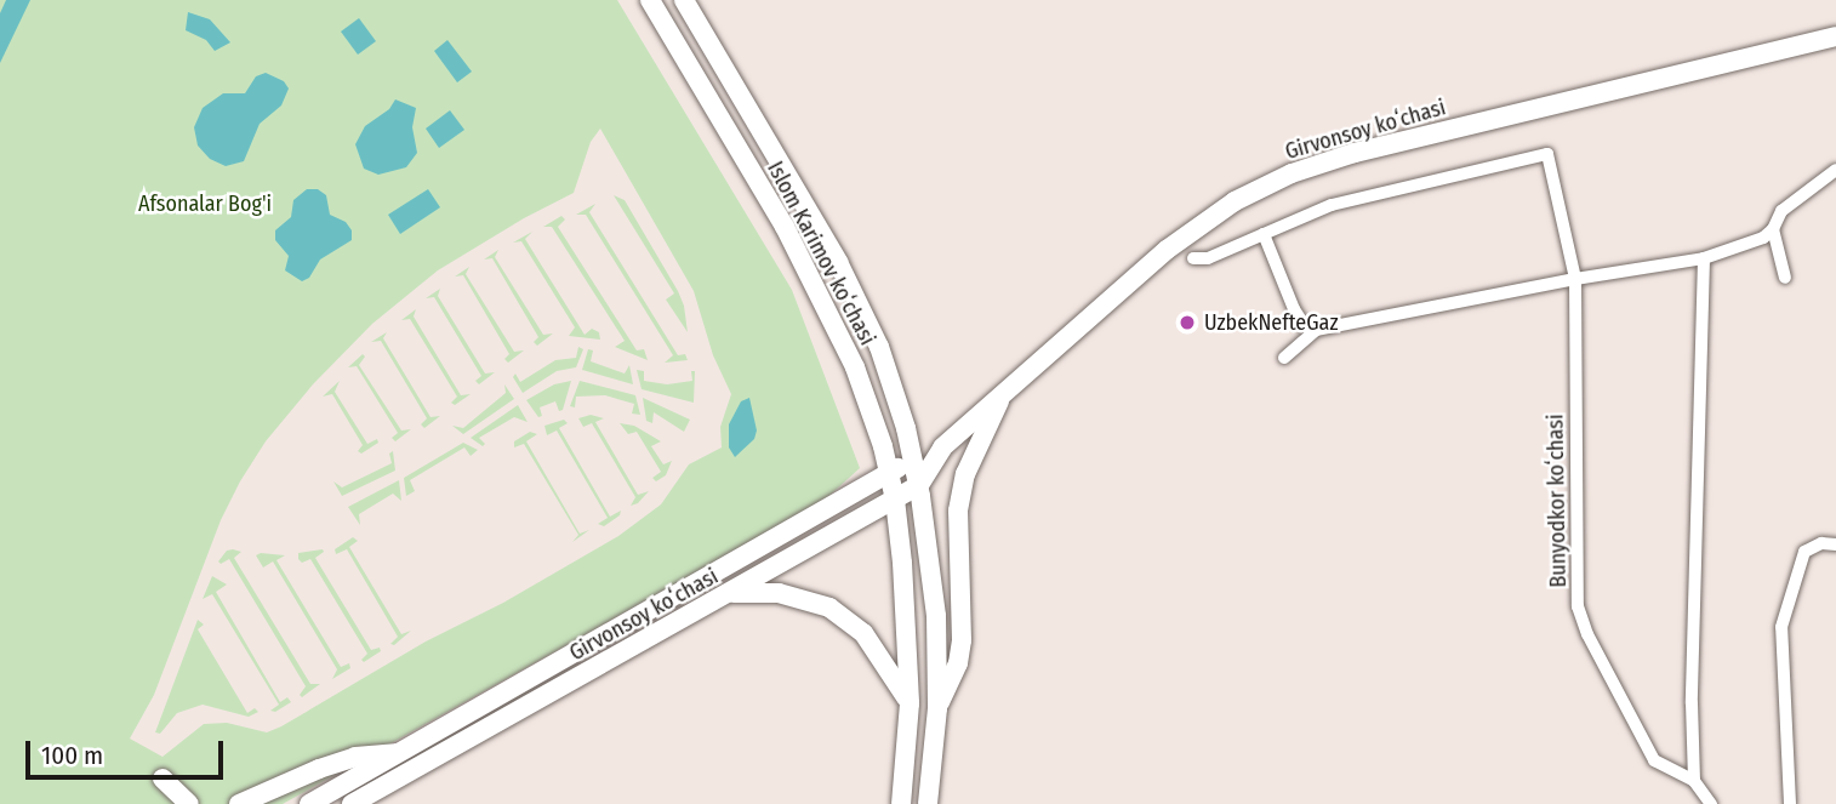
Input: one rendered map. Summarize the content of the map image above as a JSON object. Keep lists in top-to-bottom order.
{
  "streets": {
    "main road": ["Girvonsoy koʻchasi", "Islom Karimov koʻchasi"],
    "street": ["Bunyodkor koʻchasi"]
  },
  "crossings": [
    ["Girvonsoy koʻchasi", "Islom Karimov koʻchasi"]
  ],
  "parks": ["Afsonalar Bog'i"],
  "places": ["UzbekNefteGaz"],
  "scale_bar": "100 m"
}
